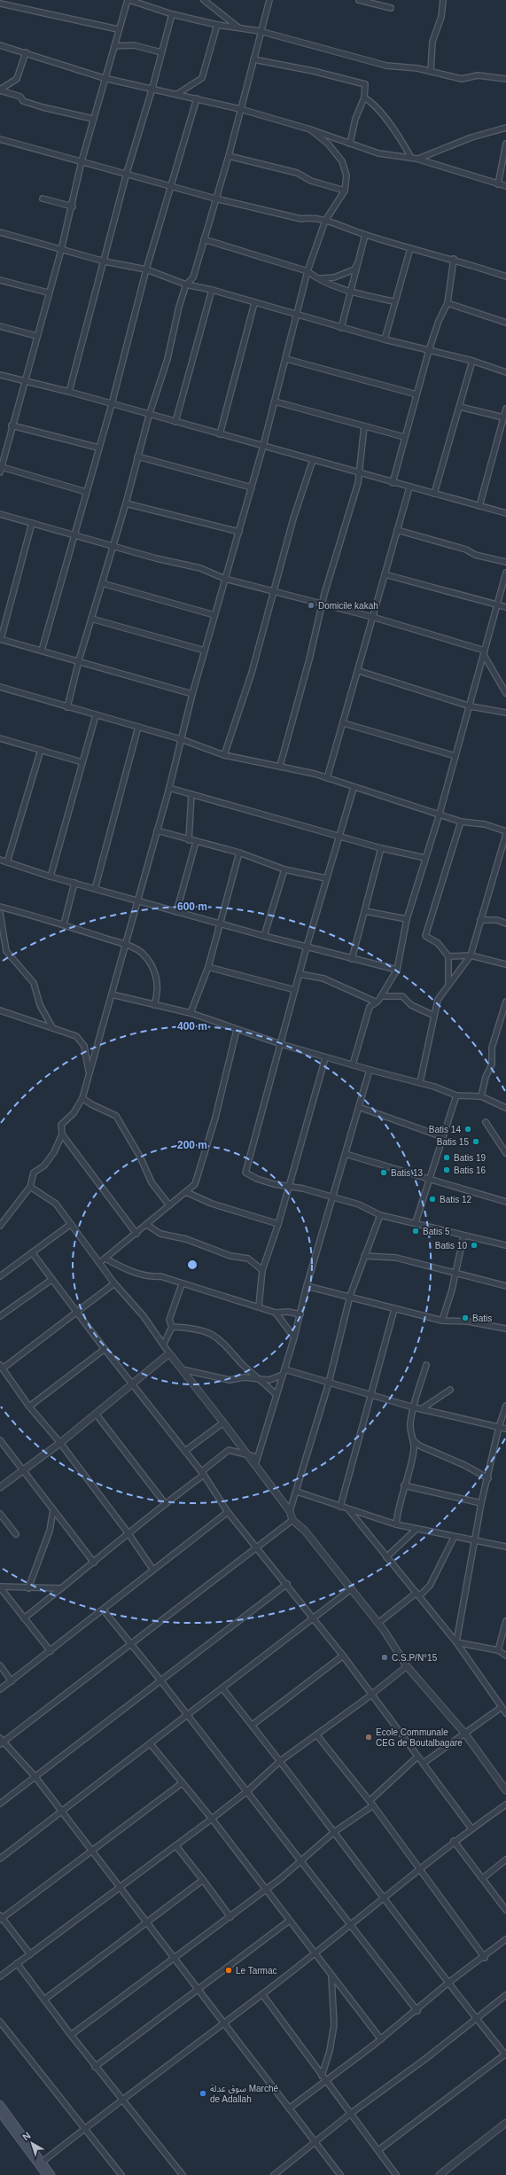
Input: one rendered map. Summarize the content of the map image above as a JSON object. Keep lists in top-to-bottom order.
{
  "places": [
    "Domicile kakah",
    "Batis 14",
    "Batis 15",
    "Batis 19",
    "Batis 16",
    "Batis 13",
    "Batis 12",
    "Batis 5",
    "Batis 10",
    "Batis",
    "C.S.P/N°15",
    "Ecole Communale CEG de Boutalbagare",
    "Le Tarmac",
    "سوق عدلة Marché de Adallah"
  ],
  "north": "top left",
  "rings": ["600 m", "400 m", "200 m"]
}
